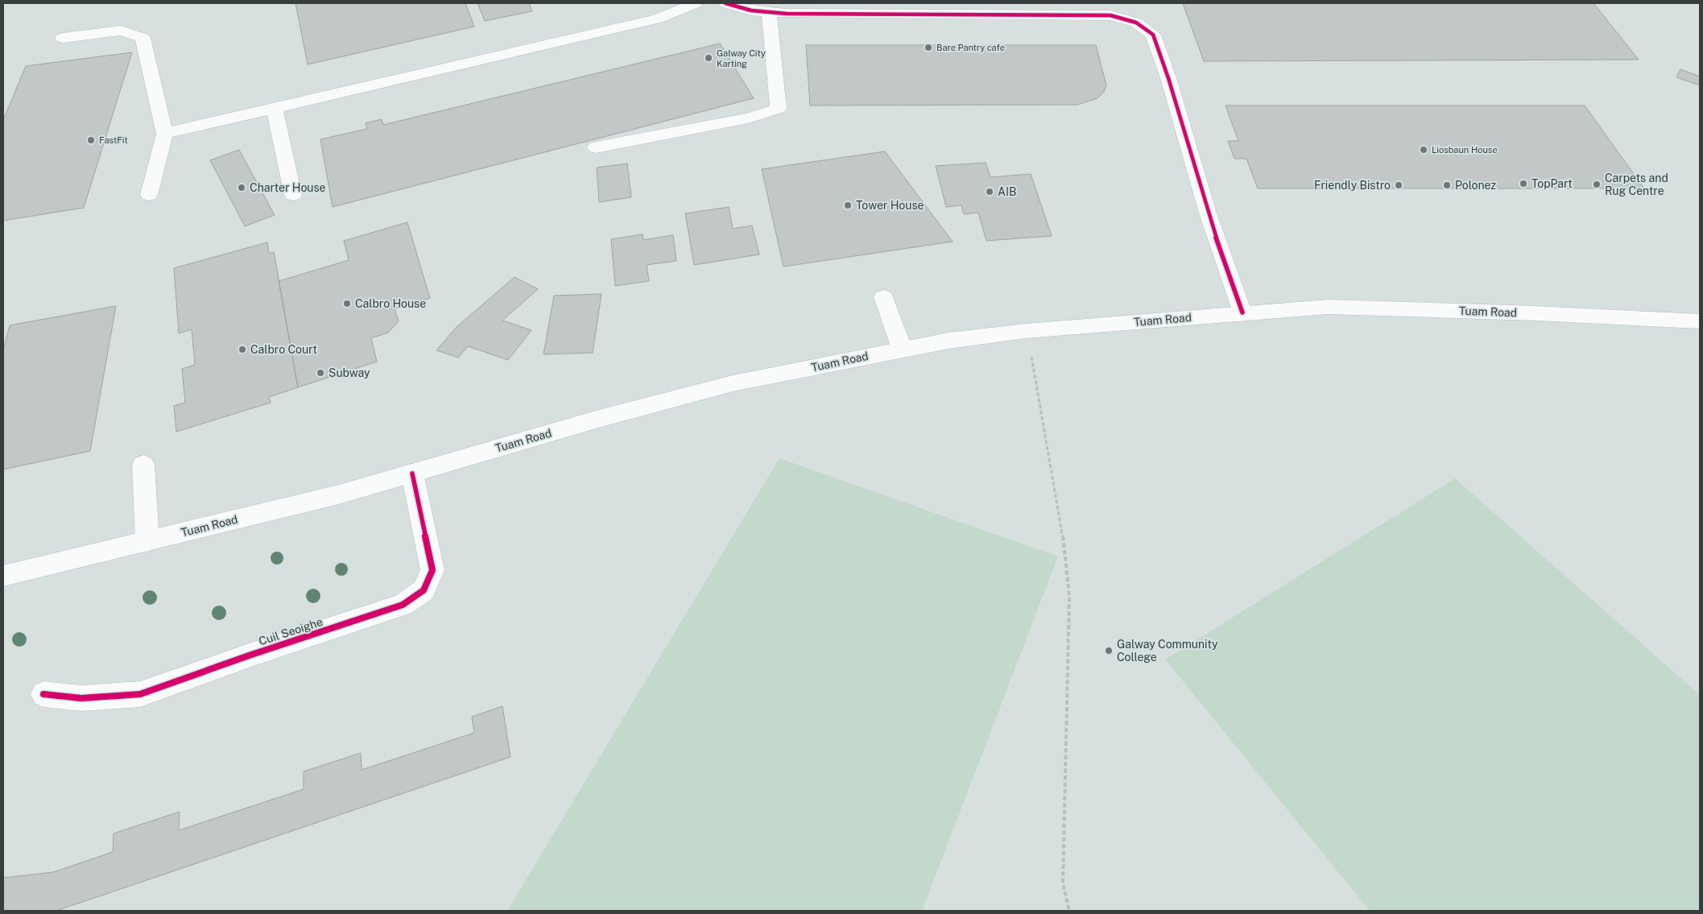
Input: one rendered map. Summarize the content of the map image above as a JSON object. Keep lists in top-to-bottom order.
{
  "streets": {
    "main road": ["Tuam Road", "Cuil Seoighe"]
  },
  "crossings": [
    ["Tuam Road", "Cuil Seoighe"]
  ],
  "places": [
    "Bare Pantry cafe",
    "Galway City Karting",
    "FastFit",
    "Liosbaun House",
    "TopPart",
    "Carpets and Rug Centre",
    "Friendly Bistro",
    "Polonez",
    "Charter House",
    "AIB",
    "Tower House",
    "Calbro House",
    "Calbro Court",
    "Subway",
    "Galway Community College"
  ]
}
